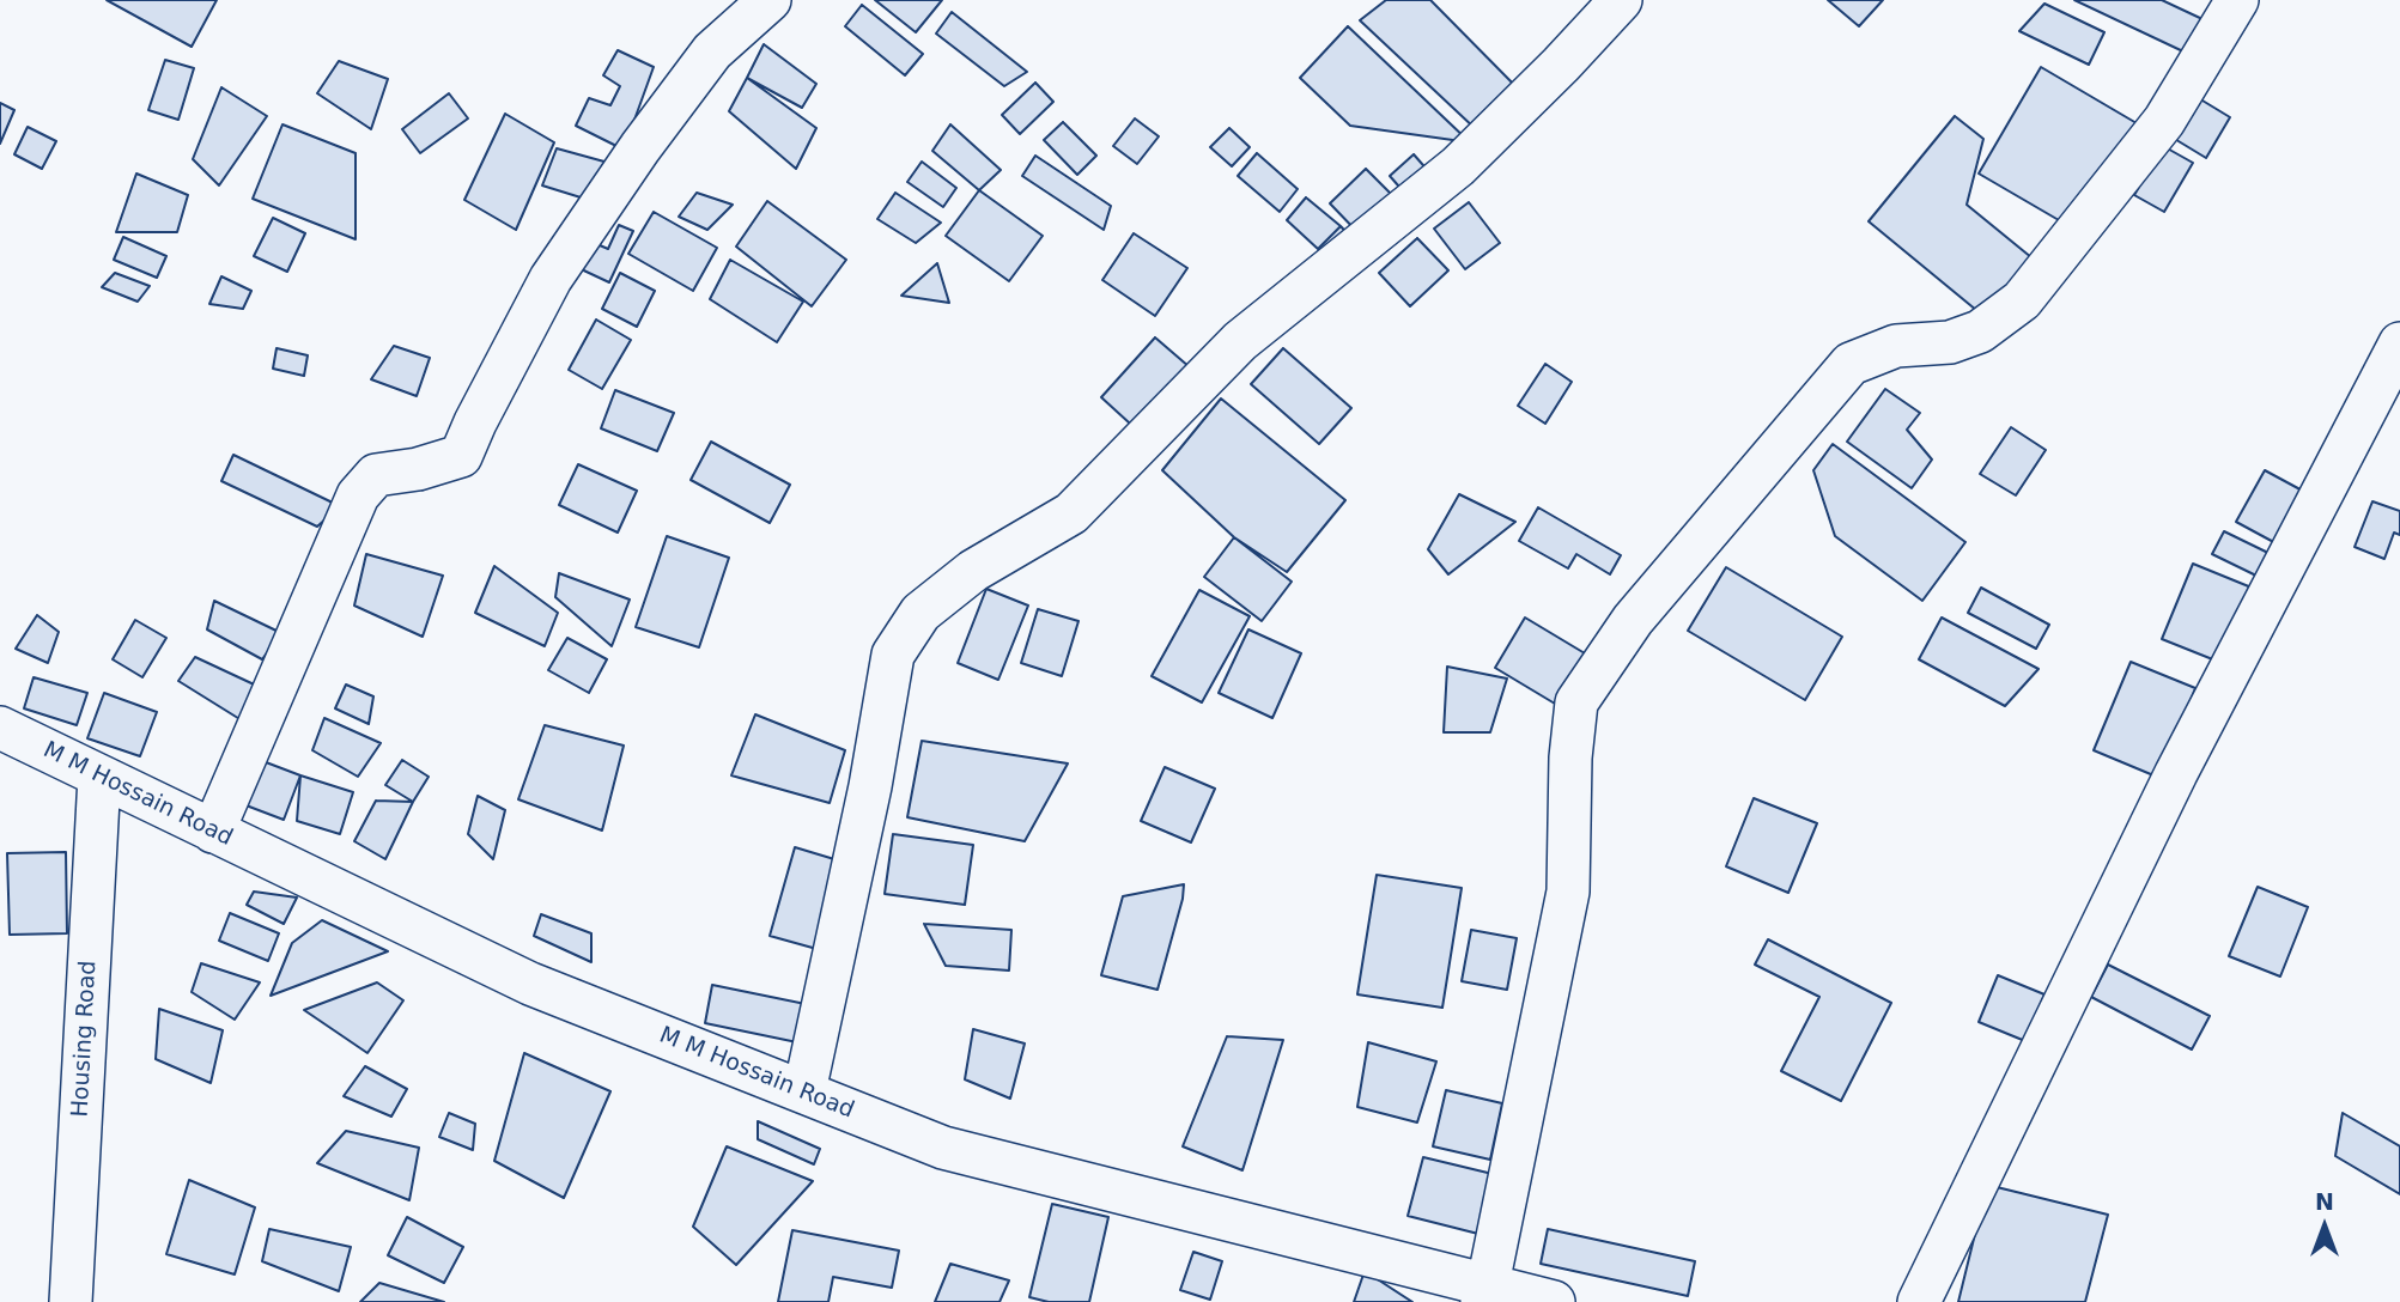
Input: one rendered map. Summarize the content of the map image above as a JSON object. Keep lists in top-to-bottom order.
{
  "streets": {
    "street": ["M M Hossain Road", "Housing Road"]
  },
  "crossings": [
    ["M M Hossain Road", "Housing Road"]
  ],
  "north": "top"
}
